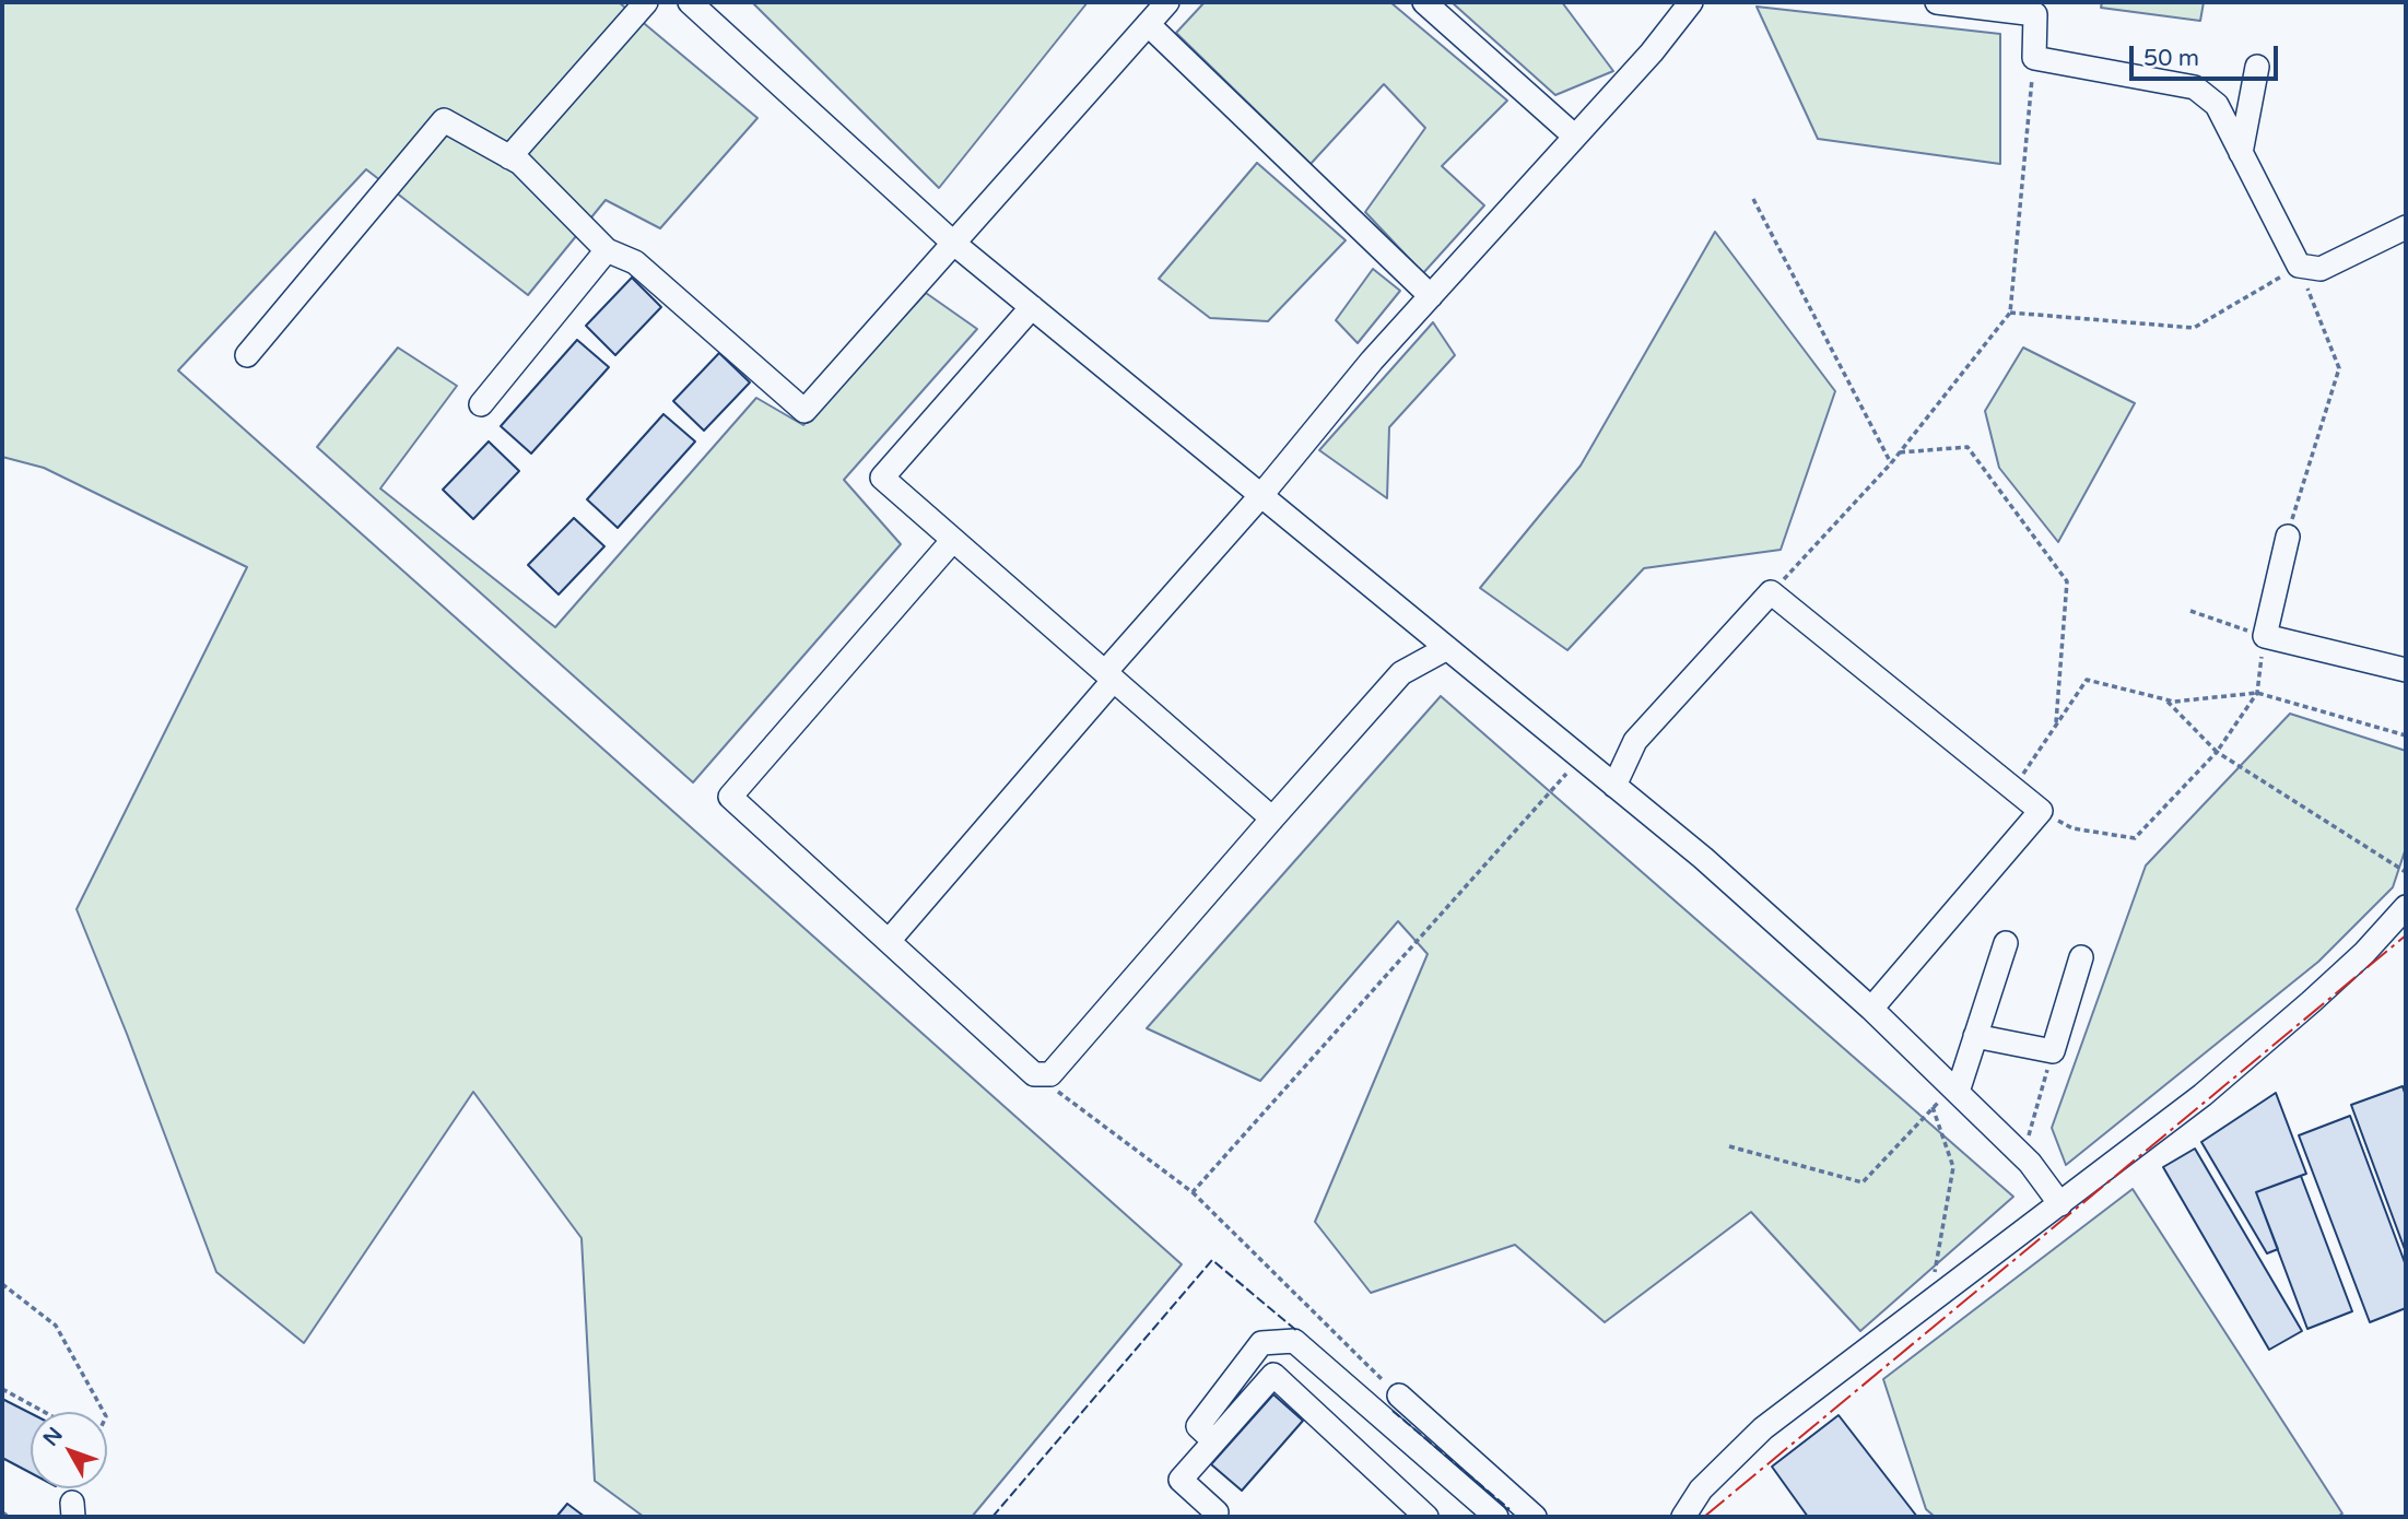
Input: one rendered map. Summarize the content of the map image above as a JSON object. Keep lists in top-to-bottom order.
{
  "scale_bar": "50 m",
  "north": "top left"
}
